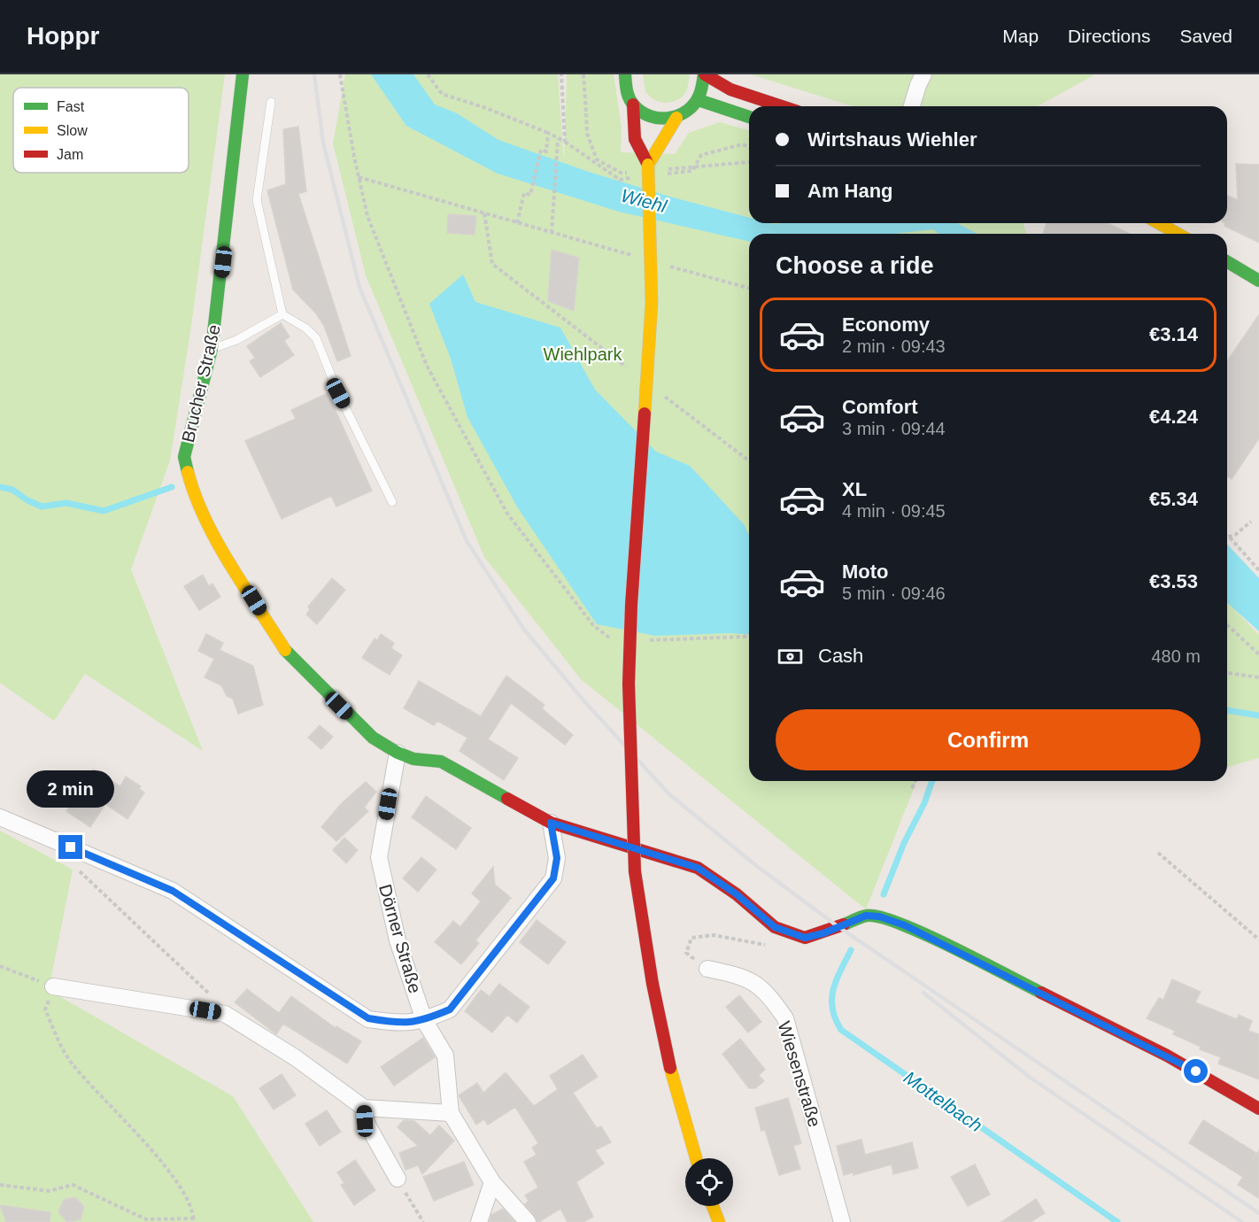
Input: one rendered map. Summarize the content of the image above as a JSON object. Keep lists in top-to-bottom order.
{
  "streets": {
    "street": ["Brucher Straße", "Dörner Straße", "Wiesenstraße"]
  },
  "crossings": [
    ["Brucher Straße", "Dörner Straße"]
  ],
  "water": ["Wiehl", "Mottelbach"],
  "parks": ["Wiehlpark"],
  "legend": ["Fast", "Slow", "Jam"],
  "page": {
    "header": "Hoppr",
    "nav": ["Map", "Directions", "Saved"],
    "banner": ["Wirtshaus Wiehler", "Am Hang"],
    "heading": "Choose a ride",
    "list": [
      {
        "name": "Economy",
        "note": "2 min · 09:43",
        "value": "€3.14"
      },
      {
        "name": "Comfort",
        "note": "3 min · 09:44",
        "value": "€4.24"
      },
      {
        "name": "XL",
        "note": "4 min · 09:45",
        "value": "€5.34"
      },
      {
        "name": "Moto",
        "note": "5 min · 09:46",
        "value": "€3.53"
      }
    ],
    "pay": ["Cash", "480 m"],
    "buttons": "Confirm",
    "bubble": "2 min"
  }
}
